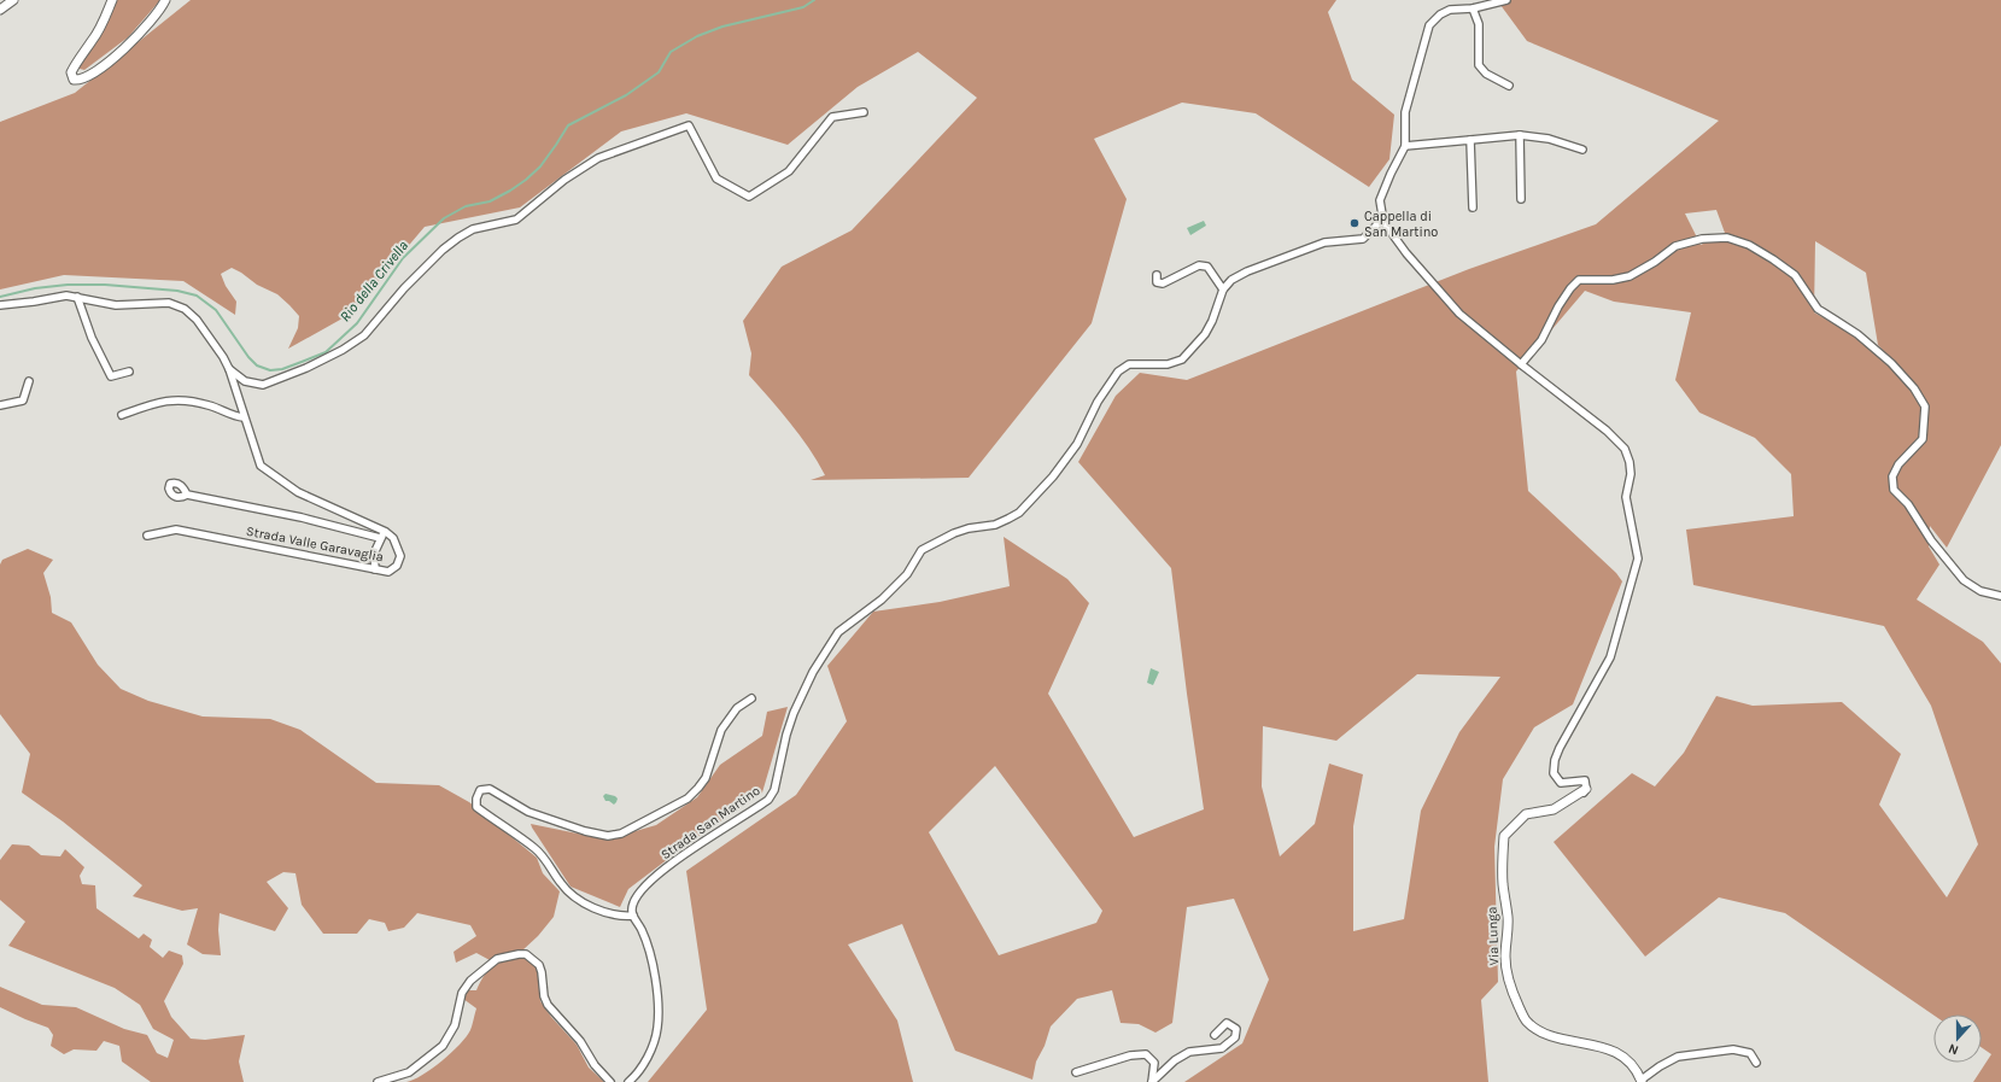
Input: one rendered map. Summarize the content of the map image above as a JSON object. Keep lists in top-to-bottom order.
{
  "streets": {
    "street": ["Strada Valle Garavaglia", "Strada San Martino", "Via Lunga"]
  },
  "water": ["Rio della Crivella"],
  "places": ["Cappella di San Martino"],
  "north": "bottom"
}
